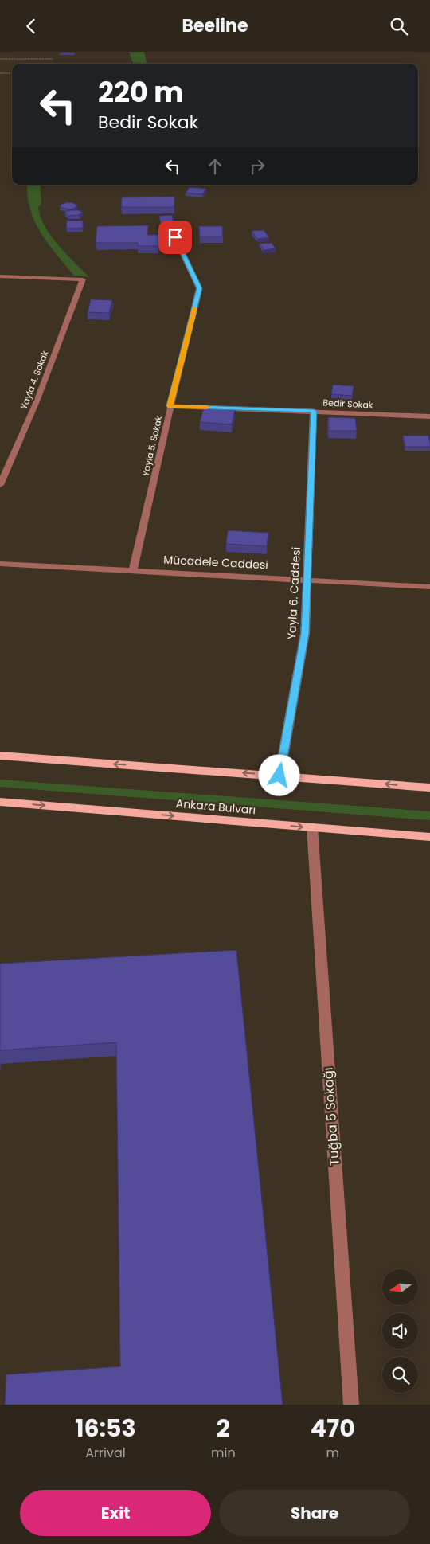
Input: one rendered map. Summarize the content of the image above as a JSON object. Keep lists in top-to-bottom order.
{
  "streets": {
    "main road": ["Ankara Bulvarı"],
    "street": [
      "Yayla 4. Sokak",
      "Bedir Sokak",
      "Yayla 5. Sokak",
      "Mücadele Caddesi",
      "Yayla 6. Caddesi",
      "Tuğba 5 Sokağı"
    ]
  },
  "crossings": [
    ["Bedir Sokak", "Yayla 5. Sokak"],
    ["Bedir Sokak", "Yayla 6. Caddesi"],
    ["Yayla 5. Sokak", "Mücadele Caddesi"],
    ["Mücadele Caddesi", "Yayla 6. Caddesi"],
    ["Ankara Bulvarı", "Tuğba 5 Sokağı"]
  ],
  "north": "left",
  "page": {
    "header": "Beeline",
    "turn": ["220 m", "Bedir Sokak"],
    "eta": [
      "16:53",
      "Arrival",
      "2",
      "min",
      "470",
      "m"
    ],
    "buttons": ["Exit", "Share"]
  }
}
